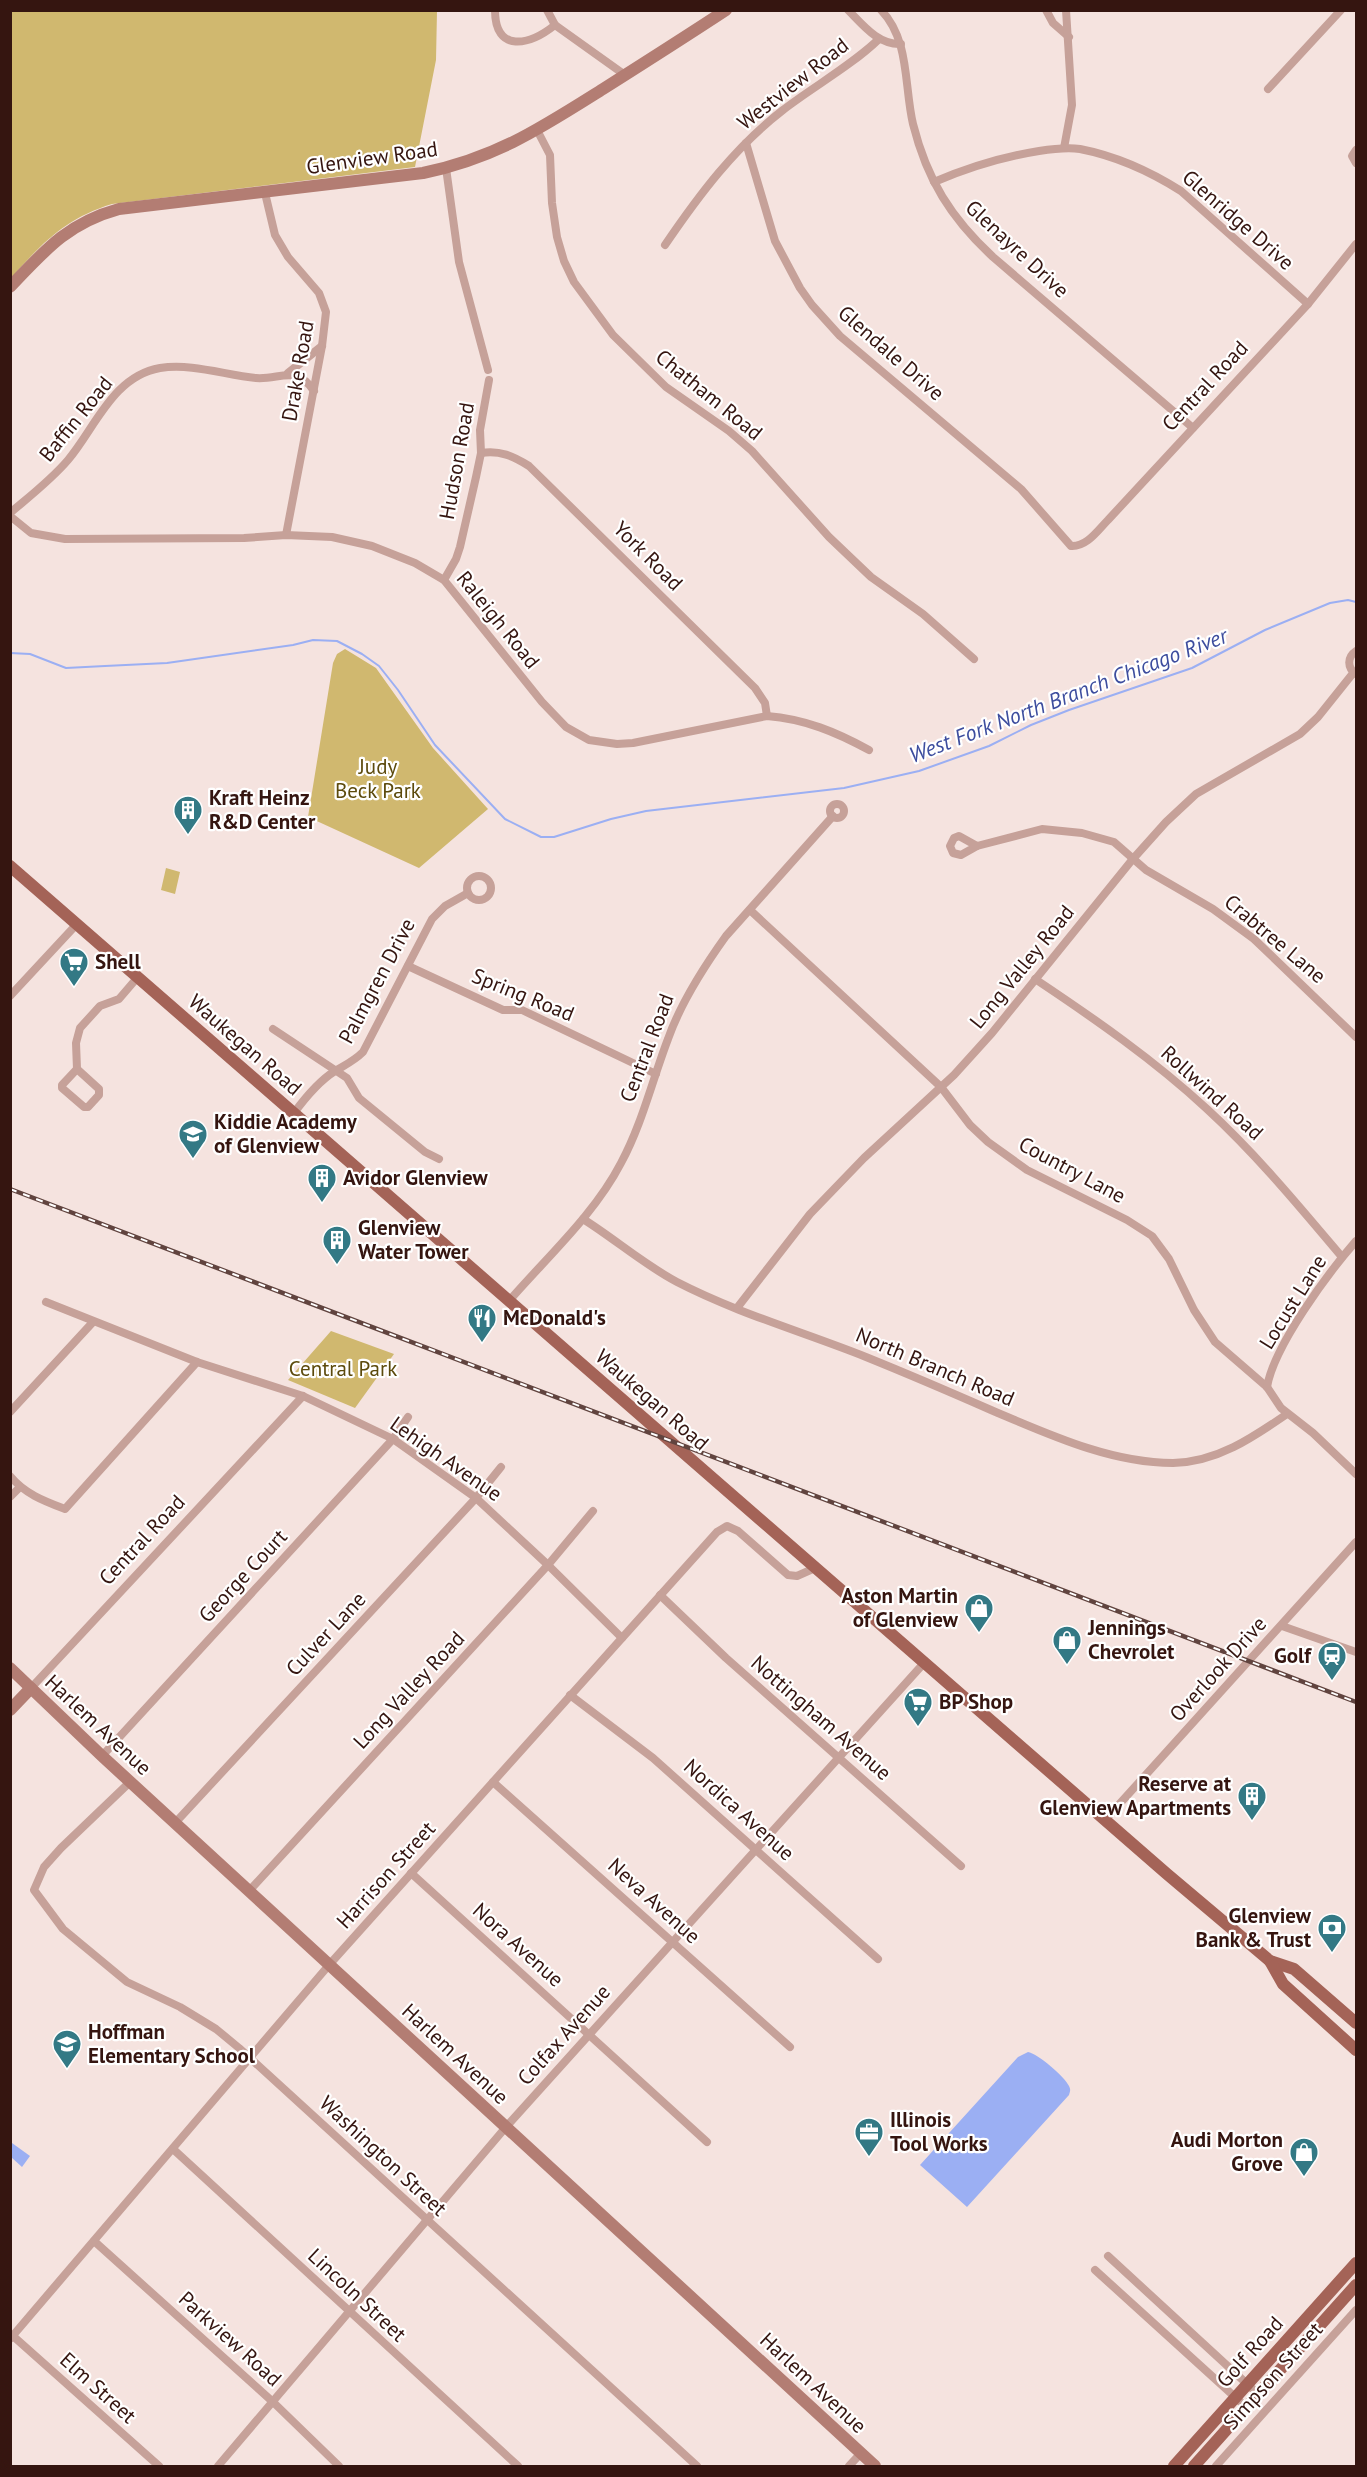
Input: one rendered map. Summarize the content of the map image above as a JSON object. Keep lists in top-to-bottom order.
{
  "streets": {
    "main road": [
      "Glenview Road",
      "Central Road",
      "Waukegan Road",
      "Harlem Avenue",
      "Golf Road"
    ],
    "street": [
      "Westview Road",
      "Glenridge Drive",
      "Glenayre Drive",
      "Glendale Drive",
      "Drake Road",
      "Chatham Road",
      "Baffin Road",
      "Hudson Road",
      "York Road",
      "Raleigh Road",
      "Crabtree Lane",
      "Long Valley Road",
      "Palmgren Drive",
      "Spring Road",
      "Rollwind Road",
      "Country Lane",
      "Locust Lane",
      "North Branch Road",
      "Lehigh Avenue",
      "George Court",
      "Culver Lane",
      "Overlook Drive",
      "Nottingham Avenue",
      "Nordica Avenue",
      "Harrison Street",
      "Neva Avenue",
      "Nora Avenue",
      "Colfax Avenue",
      "Washington Street",
      "Lincoln Street",
      "Parkview Road",
      "Simpson Street",
      "Elm Street"
    ]
  },
  "crossings": [
    ["Westview Road", "Glendale Drive"],
    ["Glenview Road", "Drake Road"],
    ["Glenview Road", "Chatham Road"],
    ["Glenridge Drive", "Glenayre Drive"],
    ["Glenridge Drive", "Central Road"],
    ["Glenayre Drive", "Central Road"],
    ["Glendale Drive", "Central Road"],
    ["Drake Road", "Raleigh Road"],
    ["Central Road", "Spring Road"],
    ["Central Road", "Waukegan Road"],
    ["Central Road", "Country Lane"],
    ["Central Road", "North Branch Road"],
    ["Central Road", "Lehigh Avenue"],
    ["Central Road", "Harlem Avenue"],
    ["Baffin Road", "Raleigh Road"],
    ["Hudson Road", "York Road"],
    ["Hudson Road", "Raleigh Road"],
    ["York Road", "Raleigh Road"],
    ["Crabtree Lane", "Long Valley Road"],
    ["Long Valley Road", "Rollwind Road"],
    ["Long Valley Road", "Country Lane"],
    ["Long Valley Road", "North Branch Road"],
    ["Long Valley Road", "Lehigh Avenue"],
    ["Long Valley Road", "Harlem Avenue"],
    ["Palmgren Drive", "Spring Road"],
    ["Palmgren Drive", "Waukegan Road"],
    ["Waukegan Road", "Overlook Drive"],
    ["Waukegan Road", "Harrison Street"],
    ["Waukegan Road", "Colfax Avenue"],
    ["Rollwind Road", "Locust Lane"],
    ["Country Lane", "Locust Lane"],
    ["Country Lane", "North Branch Road"],
    ["Lehigh Avenue", "George Court"],
    ["Lehigh Avenue", "Culver Lane"],
    ["Lehigh Avenue", "Harrison Street"],
    ["George Court", "Harlem Avenue"],
    ["Culver Lane", "Harlem Avenue"],
    ["Nottingham Avenue", "Harrison Street"],
    ["Nottingham Avenue", "Colfax Avenue"],
    ["Harlem Avenue", "Harrison Street"],
    ["Harlem Avenue", "Colfax Avenue"],
    ["Harlem Avenue", "Washington Street"],
    ["Nordica Avenue", "Harrison Street"],
    ["Nordica Avenue", "Colfax Avenue"],
    ["Harrison Street", "Neva Avenue"],
    ["Harrison Street", "Nora Avenue"],
    ["Harrison Street", "Washington Street"],
    ["Harrison Street", "Lincoln Street"],
    ["Harrison Street", "Parkview Road"],
    ["Harrison Street", "Elm Street"],
    ["Neva Avenue", "Colfax Avenue"],
    ["Nora Avenue", "Colfax Avenue"],
    ["Colfax Avenue", "Washington Street"],
    ["Colfax Avenue", "Lincoln Street"],
    ["Colfax Avenue", "Parkview Road"]
  ],
  "water": ["West Fork North Branch Chicago River"],
  "parks": ["Judy Beck Park", "Central Park"],
  "places": {
    "building": [
      "Kraft Heinz R&D Center",
      "Avidor Glenview",
      "Glenview Water Tower",
      "Reserve at Glenview Apartments"
    ],
    "supermarket": ["Shell", "BP Shop"],
    "school or university": ["Kiddie Academy of Glenview", "Hoffman Elementary School"],
    "restaurant": ["McDonald's"],
    "shop": ["Aston Martin of Glenview", "Jennings Chevrolet", "Audi Morton Grove"],
    "station": ["Golf"],
    "bank": ["Glenview Bank & Trust"],
    "office": ["Illinois Tool Works"]
  }
}
